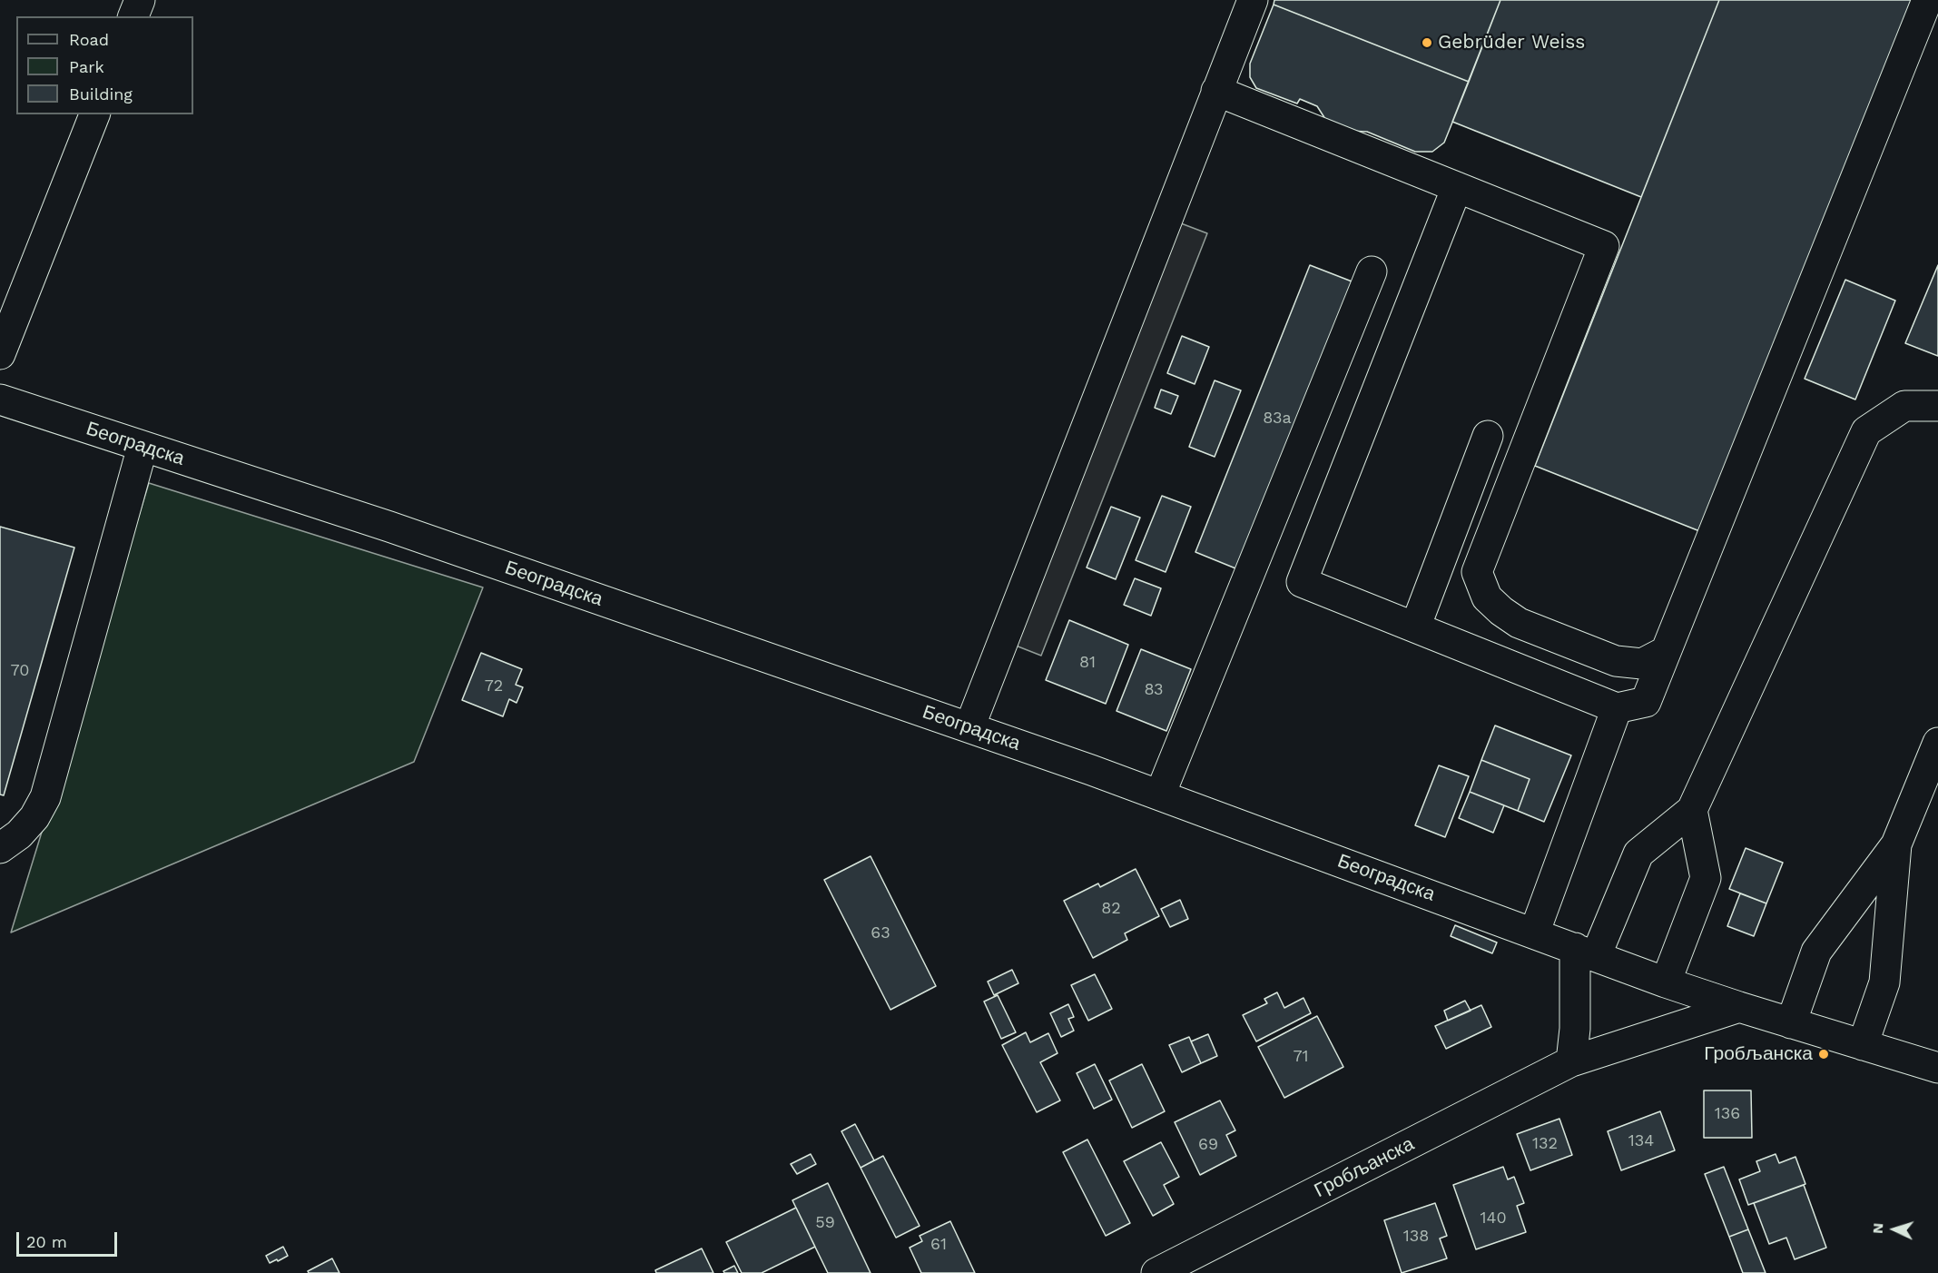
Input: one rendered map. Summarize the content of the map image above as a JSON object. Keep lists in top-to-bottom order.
{
  "streets": {
    "street": ["Београдска", "Гробљанска"]
  },
  "crossings": [
    ["Београдска", "Гробљанска"]
  ],
  "places": ["Gebrüder Weiss", "Гробљанска"],
  "house_numbers": [
    "83a",
    "81",
    "70",
    "72",
    "83",
    "82",
    "63",
    "71",
    "136",
    "134",
    "132",
    "69",
    "140",
    "59",
    "138",
    "61"
  ],
  "legend": ["Road", "Park", "Building"],
  "scale_bar": "20 m",
  "north": "left"
}
